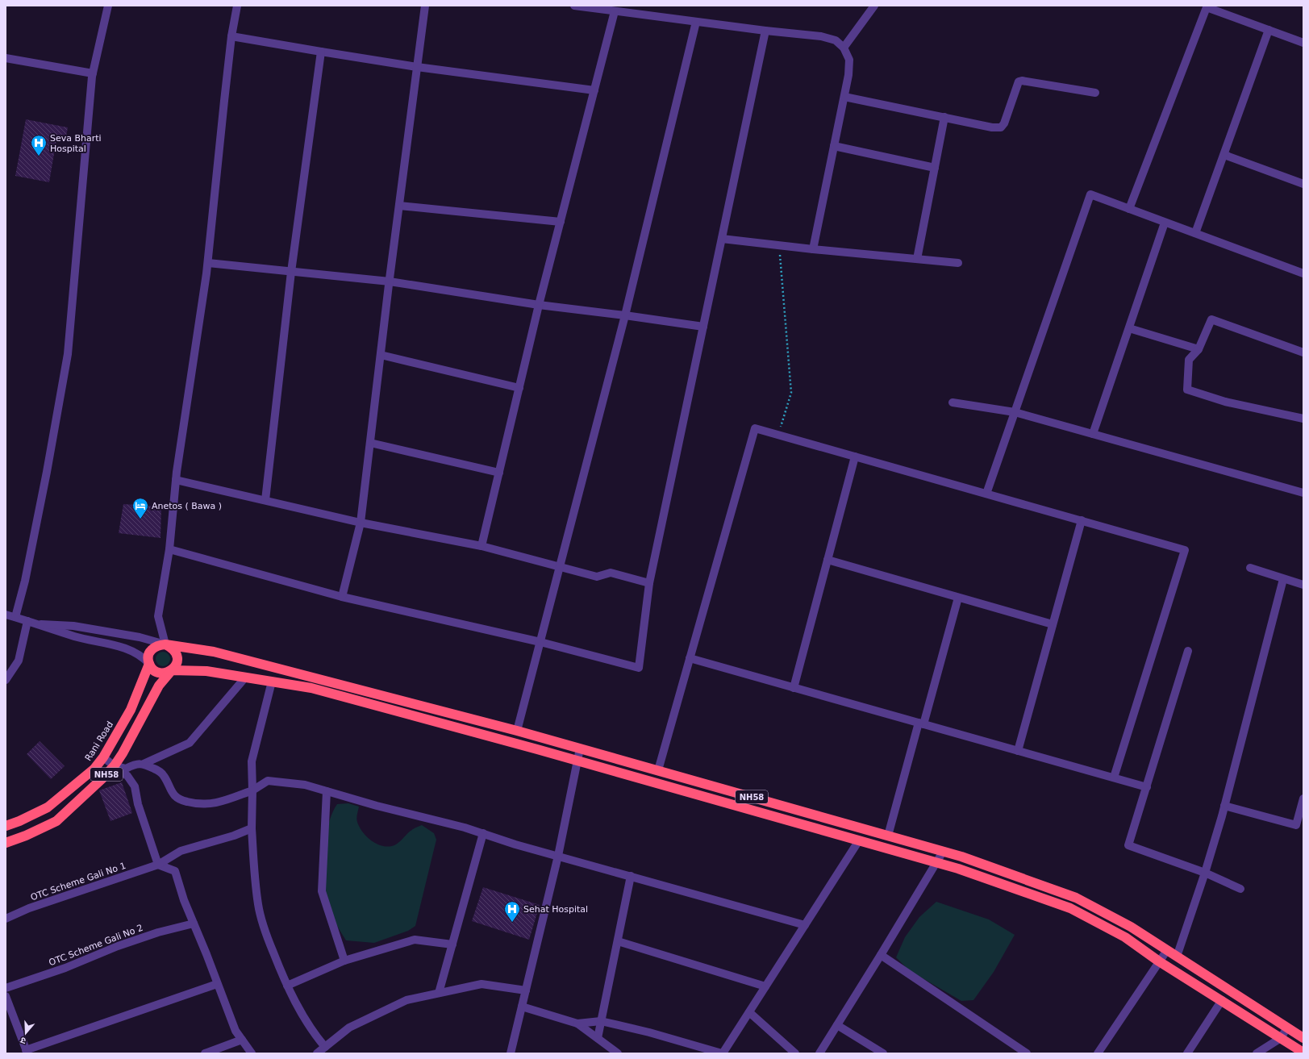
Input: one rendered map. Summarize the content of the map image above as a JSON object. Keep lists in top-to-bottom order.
{
  "streets": {
    "highway": ["Rani Road", "NH58"],
    "street": ["OTC Scheme Gali No 1", "OTC Scheme Gali No 2"]
  },
  "crossings": [
    ["Rani Road", "NH58"]
  ],
  "places": {
    "hospital": ["Seva Bharti Hospital", "Sehat Hospital"],
    "hotel": ["Anetos ( Bawa )"]
  },
  "north": "bottom"
}
